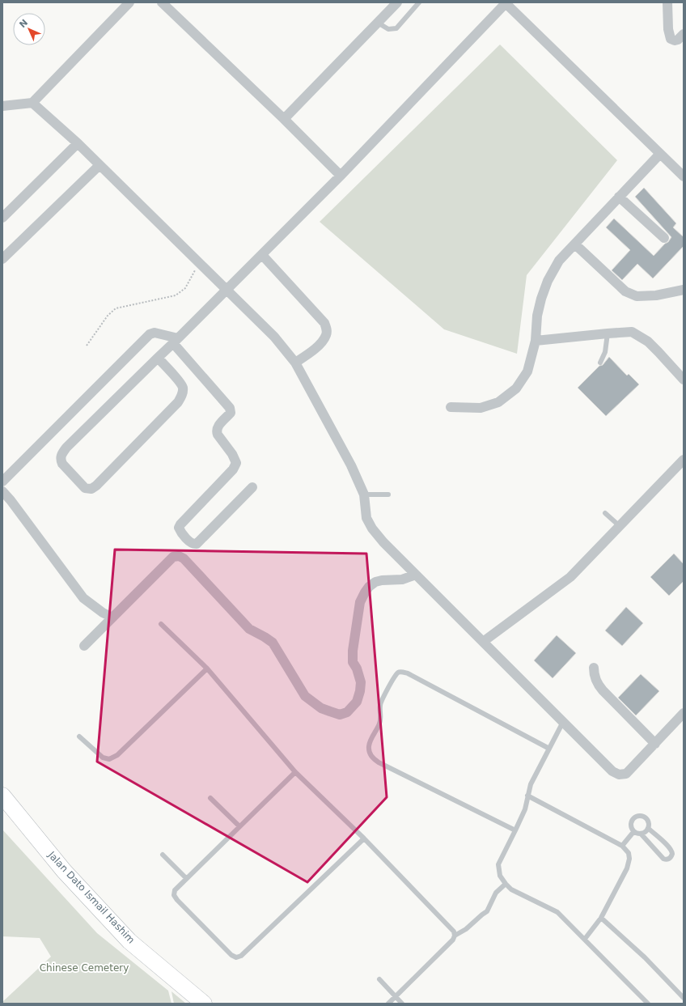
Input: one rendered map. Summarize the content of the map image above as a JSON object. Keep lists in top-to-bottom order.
{
  "streets": {
    "main road": ["Jalan Dato Ismail Hashim"]
  },
  "parks": ["Chinese Cemetery"],
  "north": "top left"
}
